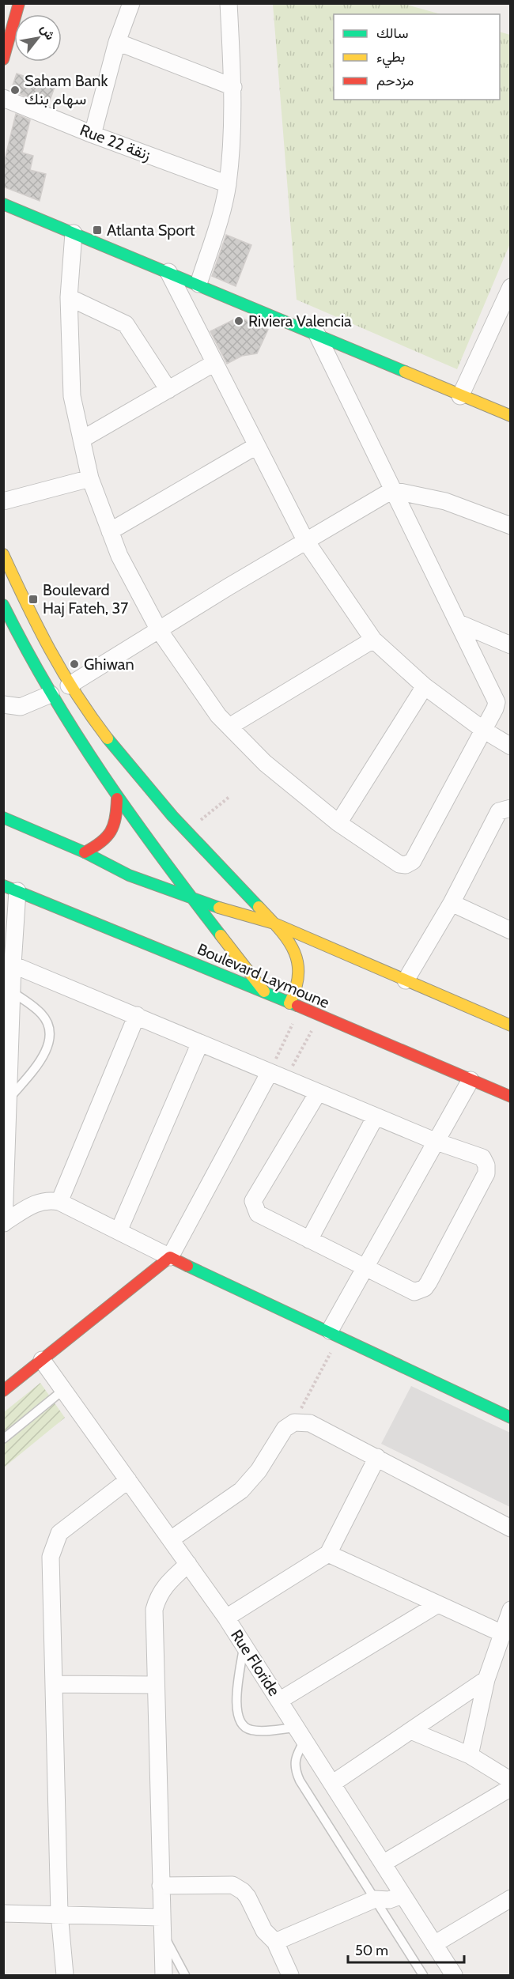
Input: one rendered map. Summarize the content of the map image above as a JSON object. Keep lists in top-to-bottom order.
{
  "streets": {
    "main road": ["Boulevard Laymoune"],
    "street": ["Rue 22 زنقة", "Rue Floride"]
  },
  "places": {
    "other": ["Saham Bank سهام بنك", "Riviera Valencia", "Ghiwan"],
    "transit": ["Atlanta Sport", "Boulevard Haj Fateh, 37"]
  },
  "legend": ["سالك", "بطيء", "مزدحم"],
  "scale_bar": "50 m",
  "north": "top right"
}
